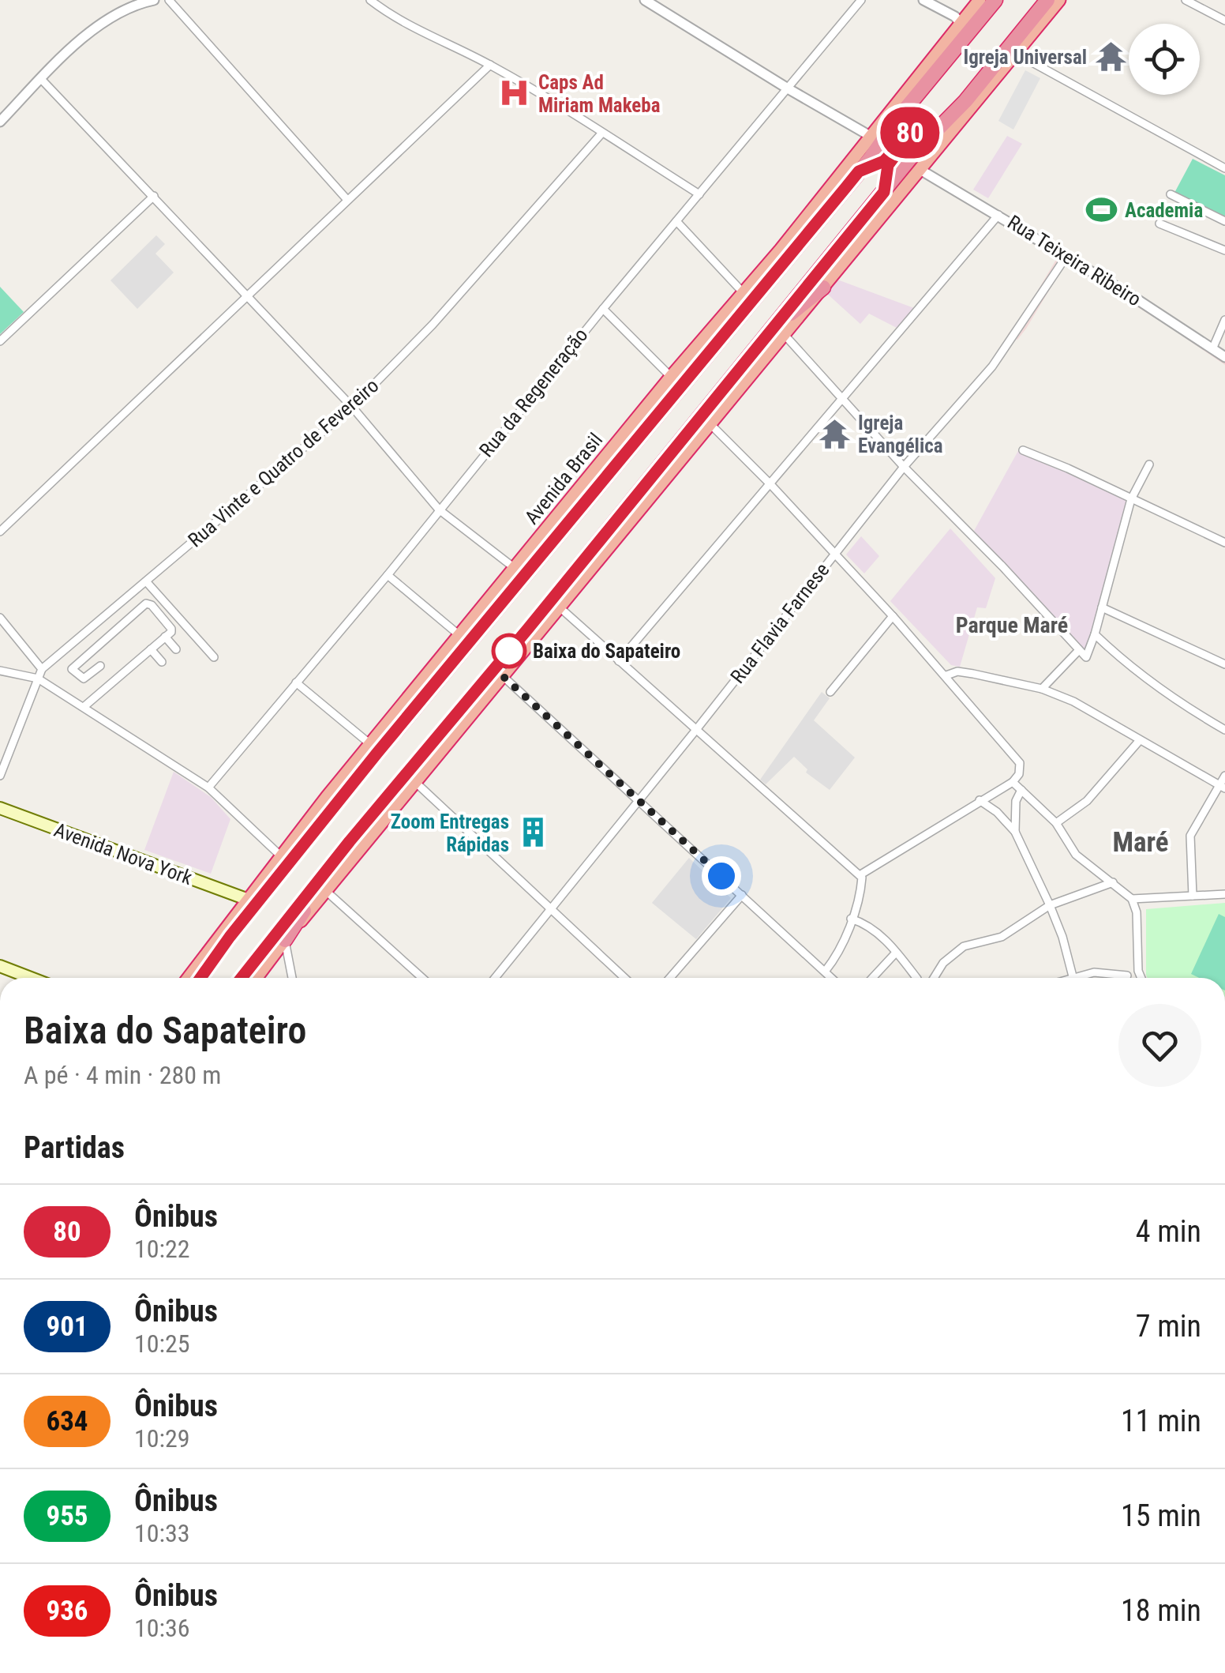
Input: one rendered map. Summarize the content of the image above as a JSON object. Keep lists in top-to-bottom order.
{
  "streets": {
    "highway": ["Avenida Brasil"],
    "main road": ["Avenida Nova York"],
    "street": [
      "Rua Teixeira Ribeiro",
      "Rua da Regeneração",
      "Rua Vinte e Quatro de Fevereiro",
      "Rua Flavia Farnese"
    ]
  },
  "crossings": [
    ["Rua Teixeira Ribeiro", "Rua Flavia Farnese"],
    ["Avenida Brasil", "Avenida Nova York"]
  ],
  "districts": ["Parque Maré", "Maré"],
  "places": {
    "temple": ["Igreja Universal", "Igreja Evangélica"],
    "hospital": ["Caps Ad Miriam Makeba"],
    "sports": ["Academia"],
    "other": ["Baixa do Sapateiro"],
    "building": ["Zoom Entregas Rápidas"]
  },
  "lines": ["bus line 80"],
  "page": {
    "on_map": "80",
    "heading": [
      ["Baixa do Sapateiro", "A pé · 4 min · 280 m"],
      "Partidas"
    ],
    "list": [
      {
        "mark": "80",
        "name": "Ônibus",
        "note": "10:22",
        "value": "4 min"
      },
      {
        "mark": "901",
        "name": "Ônibus",
        "note": "10:25",
        "value": "7 min"
      },
      {
        "mark": "634",
        "name": "Ônibus",
        "note": "10:29",
        "value": "11 min"
      },
      {
        "mark": "955",
        "name": "Ônibus",
        "note": "10:33",
        "value": "15 min"
      },
      {
        "mark": "936",
        "name": "Ônibus",
        "note": "10:36",
        "value": "18 min"
      }
    ]
  }
}
